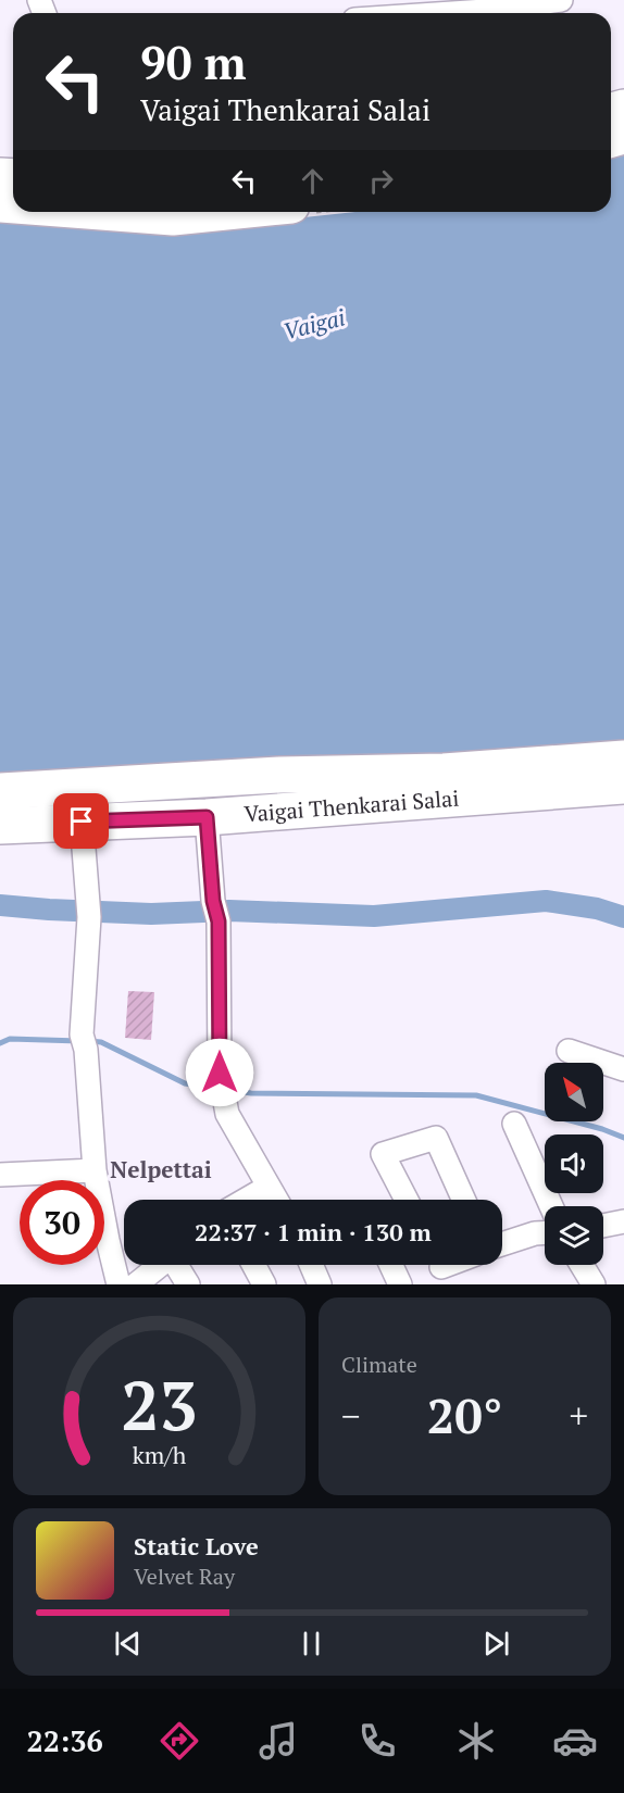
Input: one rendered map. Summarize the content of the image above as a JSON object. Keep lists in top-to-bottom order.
{
  "streets": {
    "main road": ["Vaigai Thenkarai Salai"]
  },
  "districts": ["Nelpettai"],
  "water": ["Vaigai"],
  "north": "top left",
  "page": {
    "turn": ["90 m", "Vaigai Thenkarai Salai"],
    "limit": "30",
    "trip": "22:37 · 1 min · 130 m",
    "tile": "Climate",
    "heat": ["−", "20°", "+"],
    "song": ["Static Love", "Velvet Ray"],
    "tabs": "22:36",
    "gauge": ["23", "km/h"]
  }
}
